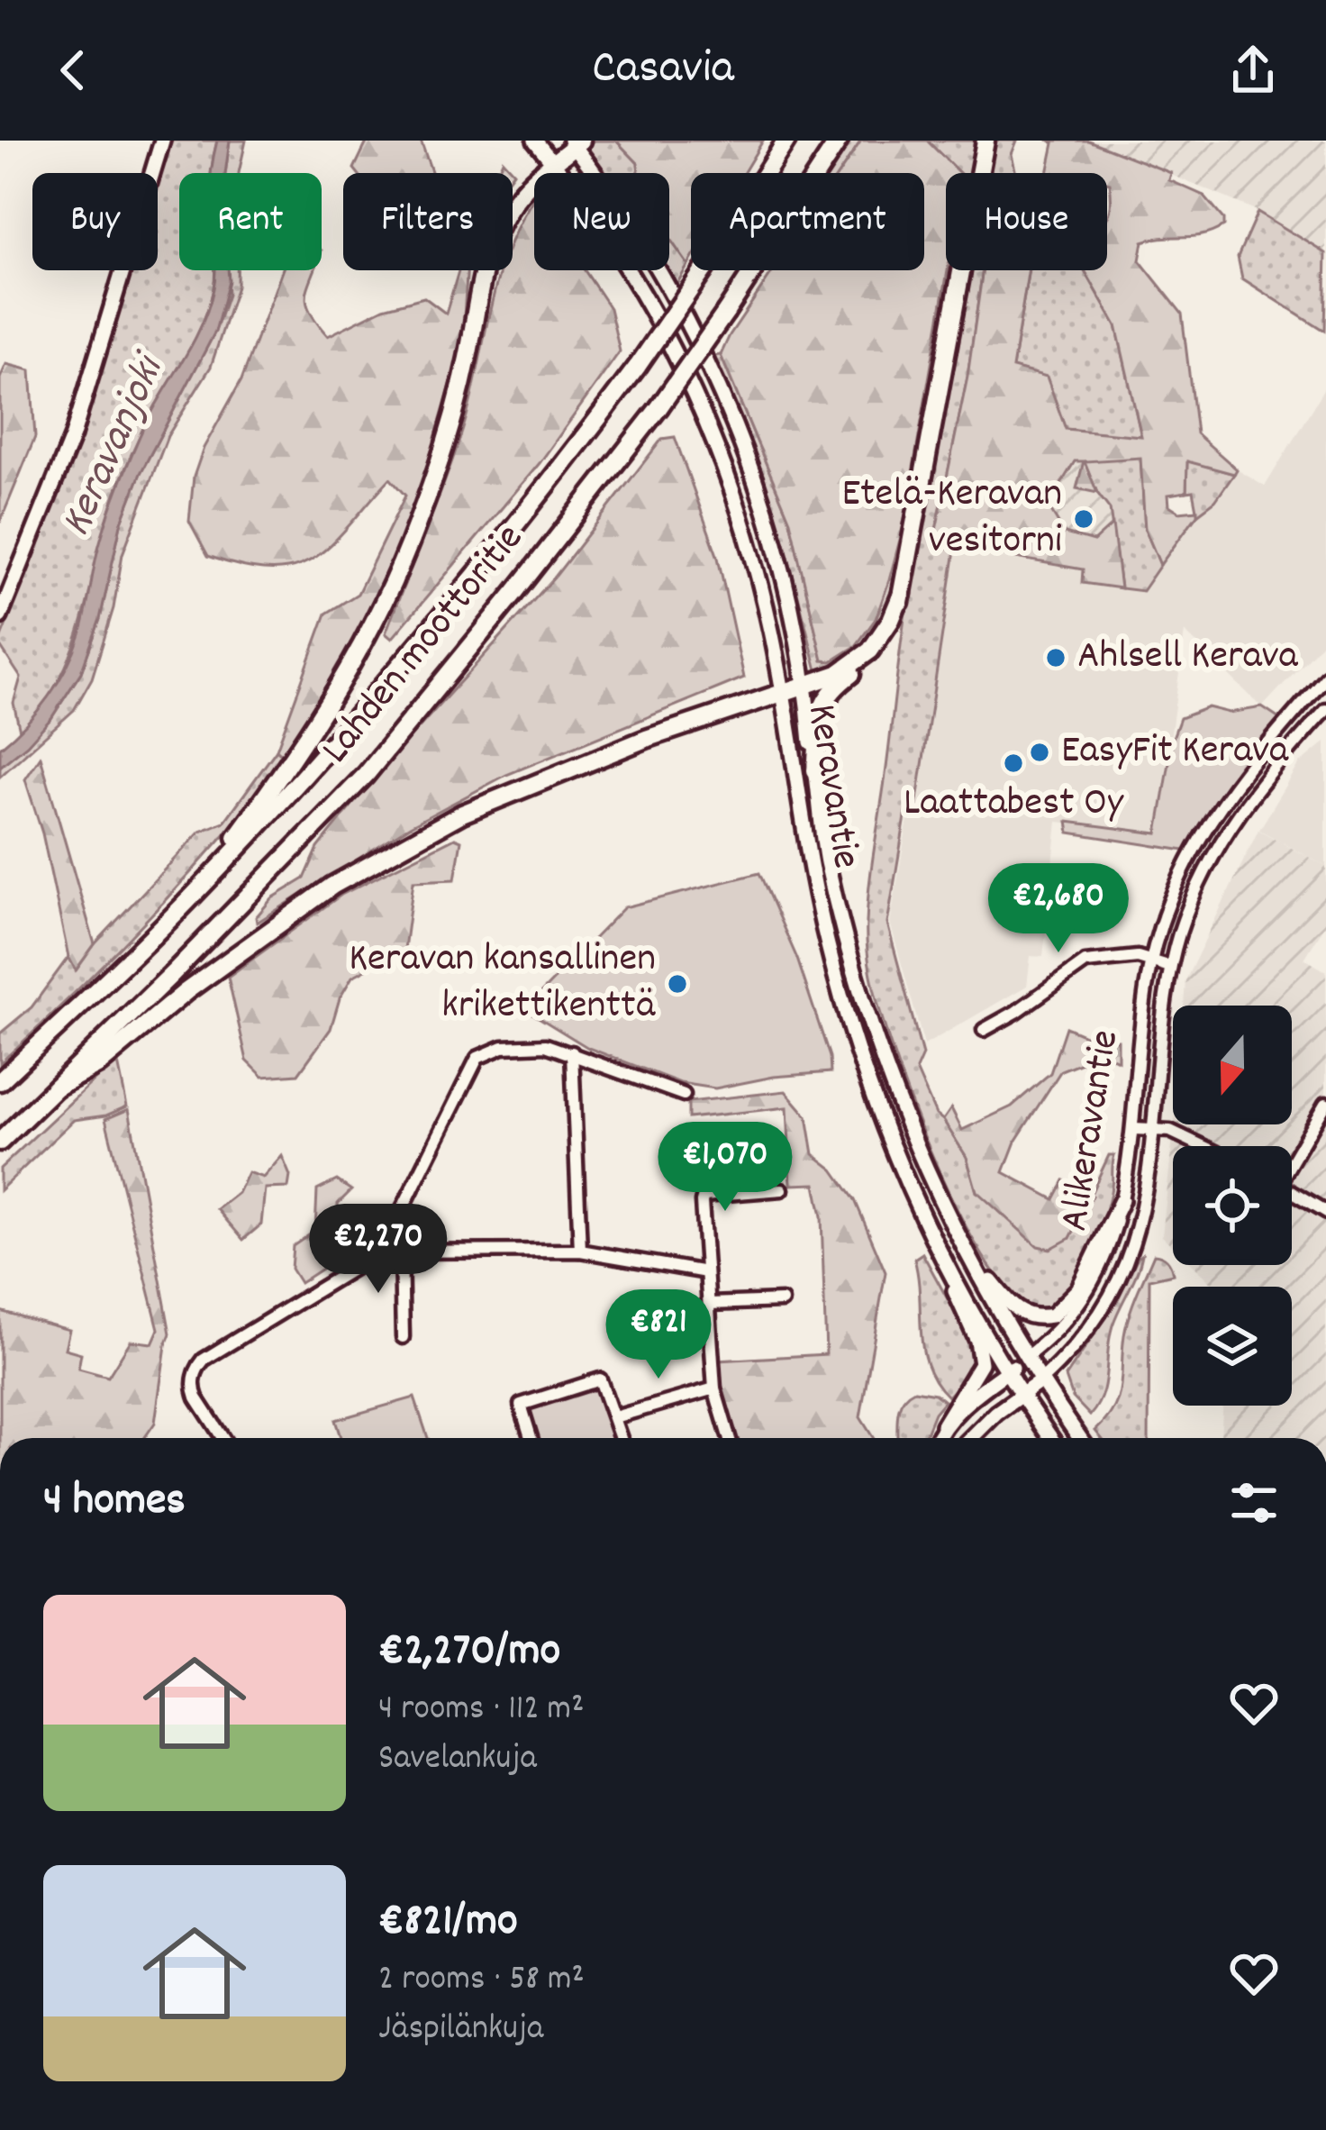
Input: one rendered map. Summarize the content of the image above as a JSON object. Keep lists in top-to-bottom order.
{
  "streets": {
    "highway": ["Lahden moottoritie"],
    "main road": ["Keravantie", "Alikeravantie"]
  },
  "crossings": [
    ["Keravantie", "Alikeravantie"]
  ],
  "water": ["Keravanjoki"],
  "places": [
    "Etelä-Keravan vesitorni",
    "Ahlsell Kerava",
    "EasyFit Kerava",
    "Laattabest Oy",
    "Keravan kansallinen krikettikenttä"
  ],
  "north": "bottom",
  "page": {
    "header": "Casavia",
    "chip": [
      "Buy",
      "Rent",
      "Filters",
      "New",
      "Apartment",
      "House"
    ],
    "price": [
      "€2,680",
      "€1,070",
      "€2,270",
      "€821"
    ],
    "heading": "4 homes",
    "list": [
      {
        "name": "€2,270/mo",
        "note": "4 rooms · 112 m² · Savelankuja"
      },
      {
        "name": "€821/mo",
        "note": "2 rooms · 58 m² · Jäspilänkuja"
      }
    ]
  }
}
